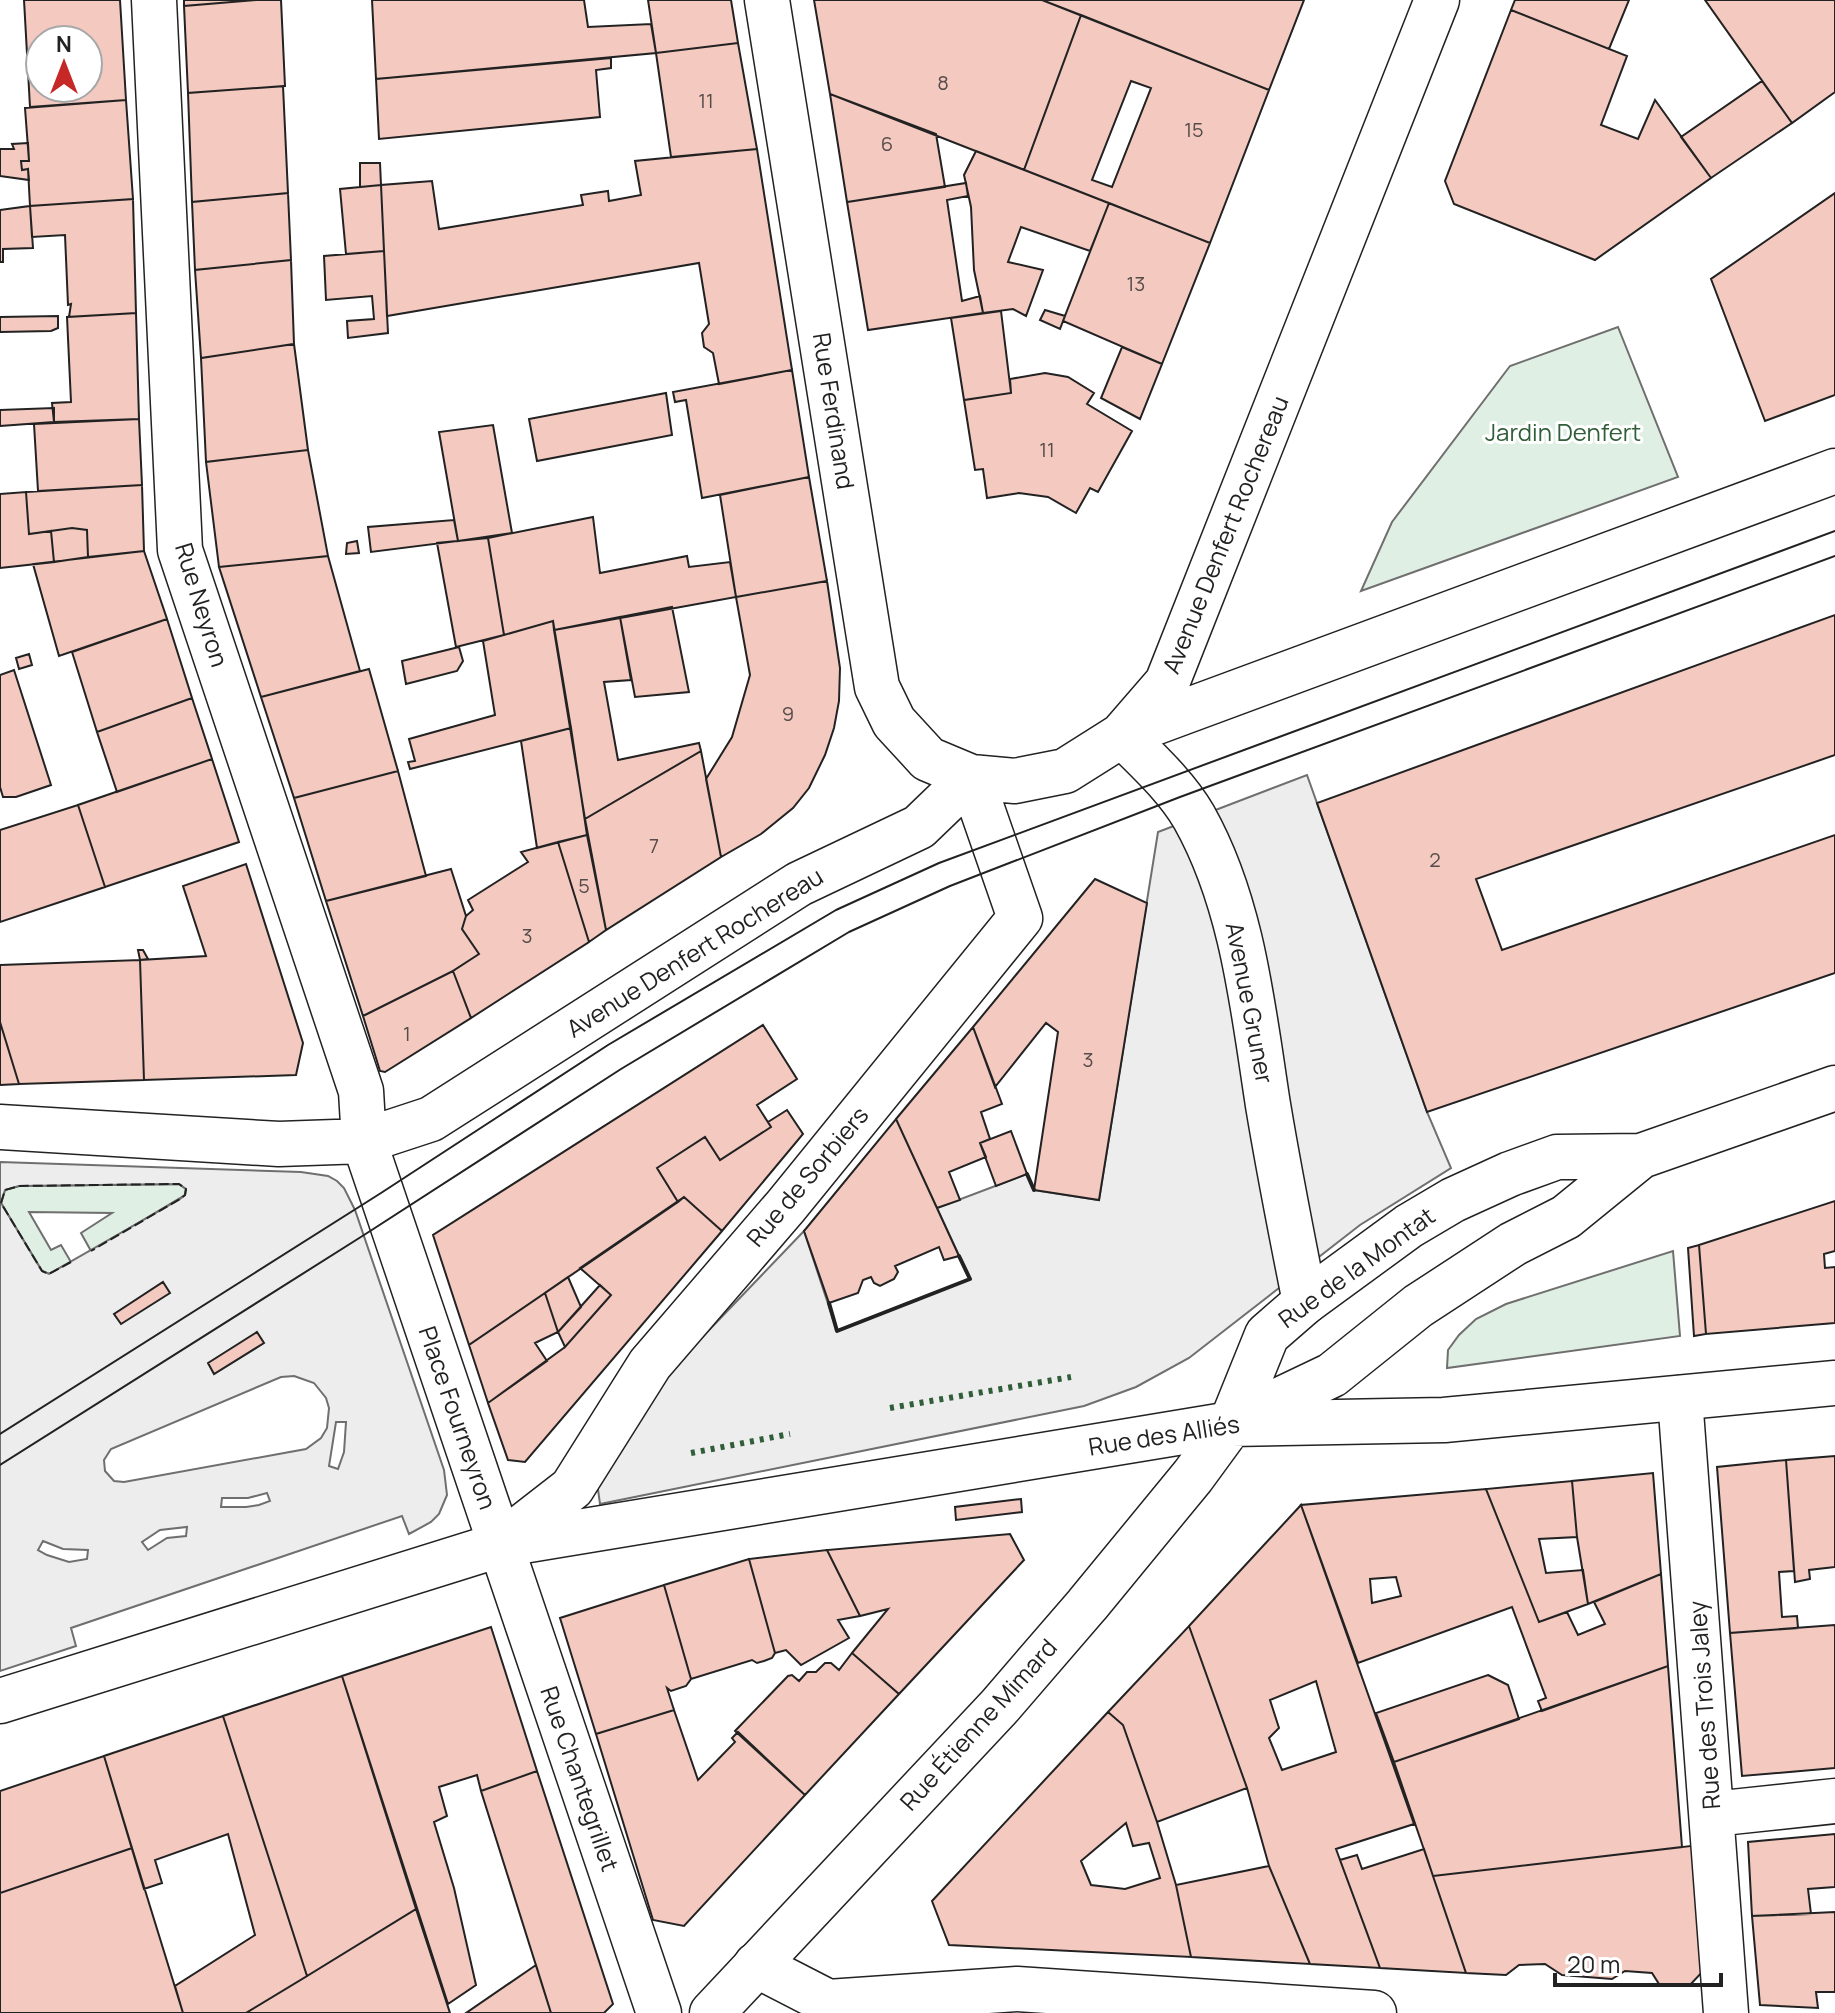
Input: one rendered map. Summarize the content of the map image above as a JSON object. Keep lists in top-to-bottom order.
{
  "streets": {
    "street": [
      "Rue Ferdinand",
      "Avenue Denfert Rochereau",
      "Rue Neyron",
      "Avenue Gruner",
      "Rue de Sorbiers",
      "Rue de la Montat",
      "Place Fourneyron",
      "Rue des Alliés",
      "Rue des Trois Jaley",
      "Rue Étienne Mimard",
      "Rue Chantegrillet"
    ]
  },
  "crossings": [
    ["Rue Ferdinand", "Avenue Denfert Rochereau"],
    ["Rue Ferdinand", "Rue de Sorbiers"],
    ["Avenue Denfert Rochereau", "Rue Neyron"],
    ["Avenue Denfert Rochereau", "Avenue Gruner"],
    ["Avenue Denfert Rochereau", "Rue de Sorbiers"],
    ["Avenue Denfert Rochereau", "Place Fourneyron"],
    ["Rue Neyron", "Place Fourneyron"],
    ["Avenue Gruner", "Rue de la Montat"],
    ["Rue de Sorbiers", "Place Fourneyron"],
    ["Rue de Sorbiers", "Rue des Alliés"],
    ["Rue de Sorbiers", "Rue Chantegrillet"],
    ["Rue de la Montat", "Rue des Alliés"],
    ["Rue de la Montat", "Rue Étienne Mimard"],
    ["Place Fourneyron", "Rue des Alliés"],
    ["Place Fourneyron", "Rue Chantegrillet"],
    ["Rue des Alliés", "Rue des Trois Jaley"],
    ["Rue des Alliés", "Rue Étienne Mimard"],
    ["Rue des Alliés", "Rue Chantegrillet"]
  ],
  "parks": ["Jardin Denfert"],
  "house_numbers": [
    "8",
    "11",
    "15",
    "6",
    "13",
    "11",
    "9",
    "7",
    "2",
    "5",
    "3",
    "1",
    "3"
  ],
  "scale_bar": "20 m",
  "north": "top"
}
